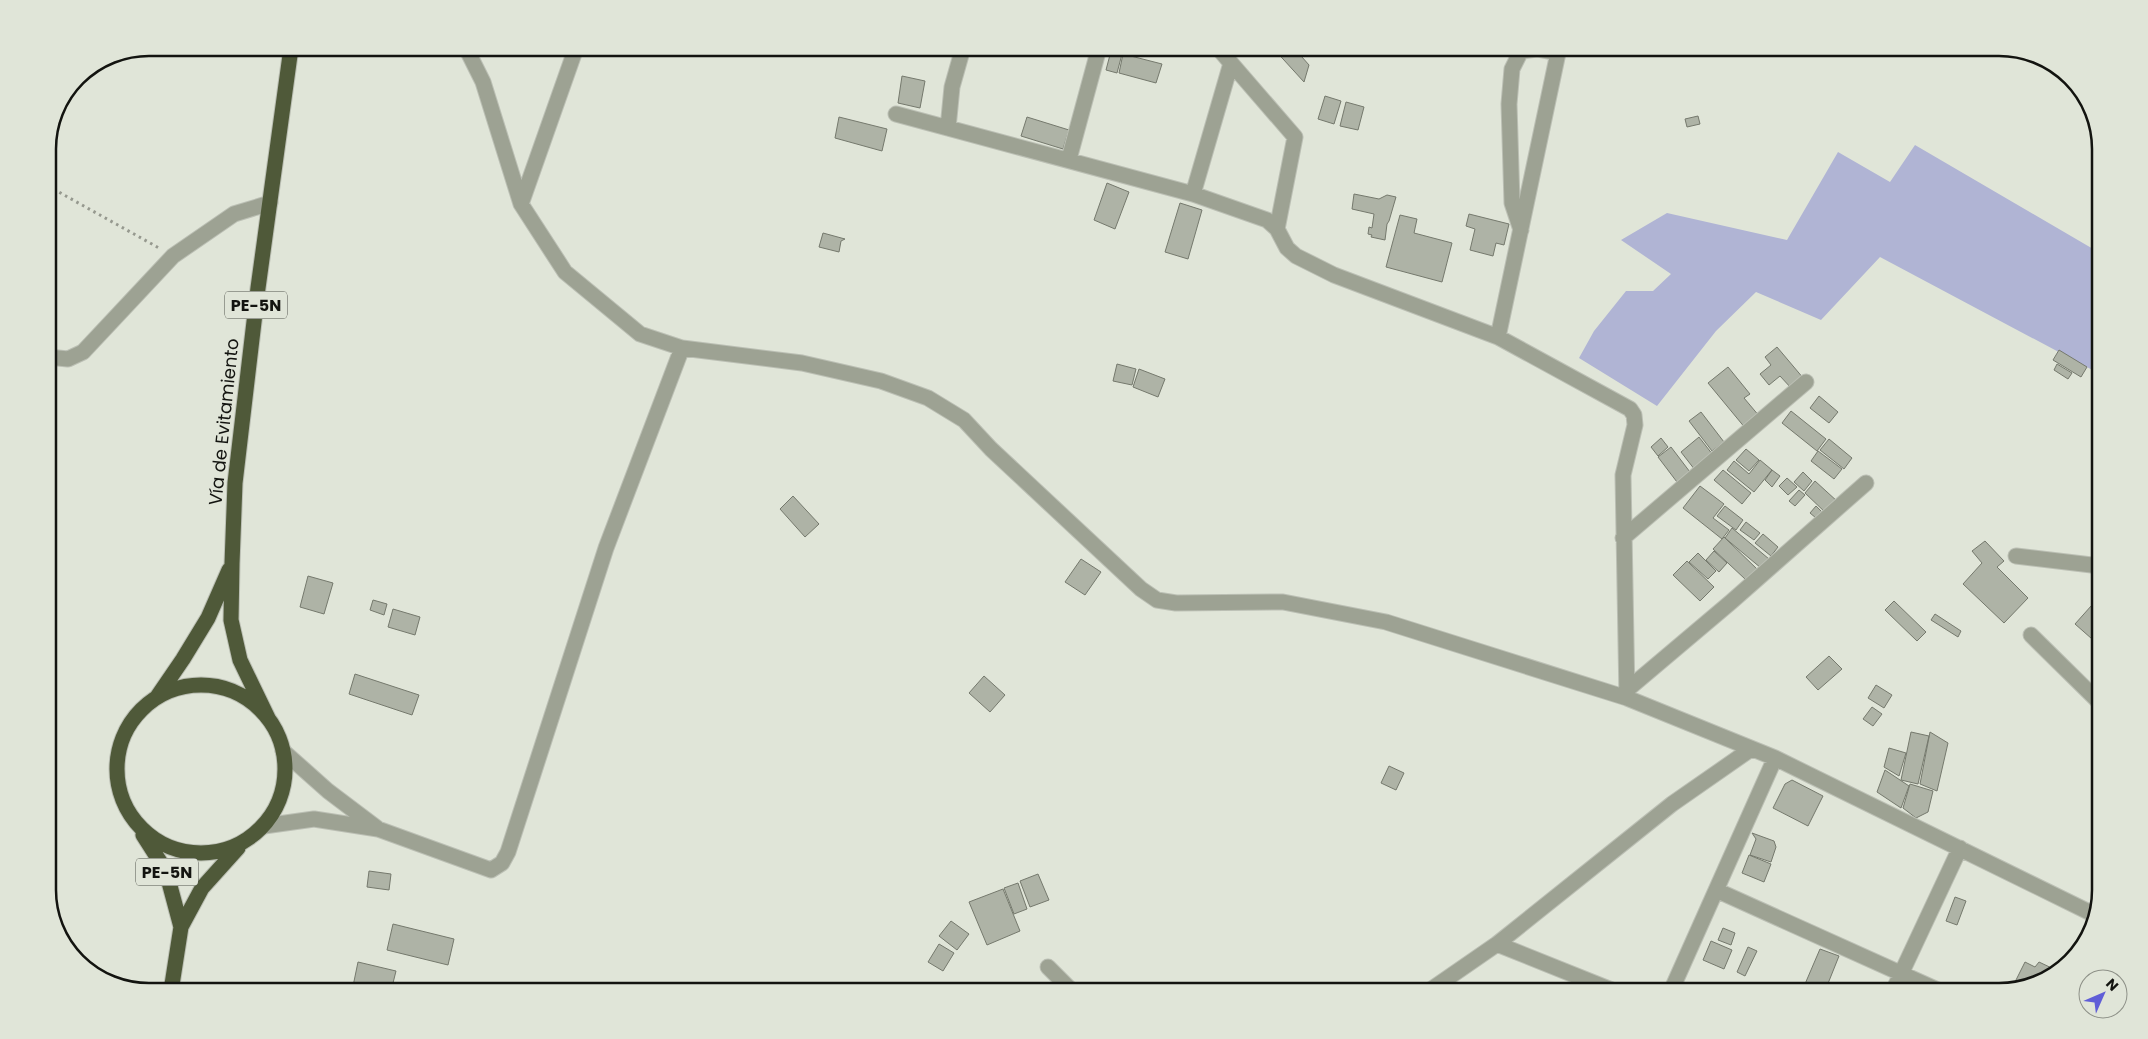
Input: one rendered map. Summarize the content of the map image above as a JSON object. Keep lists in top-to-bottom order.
{
  "streets": {
    "highway": ["PE-5N", "Vía de Evitamiento"]
  },
  "crossings": [
    ["PE-5N", "Vía de Evitamiento"]
  ],
  "north": "top right"
}
